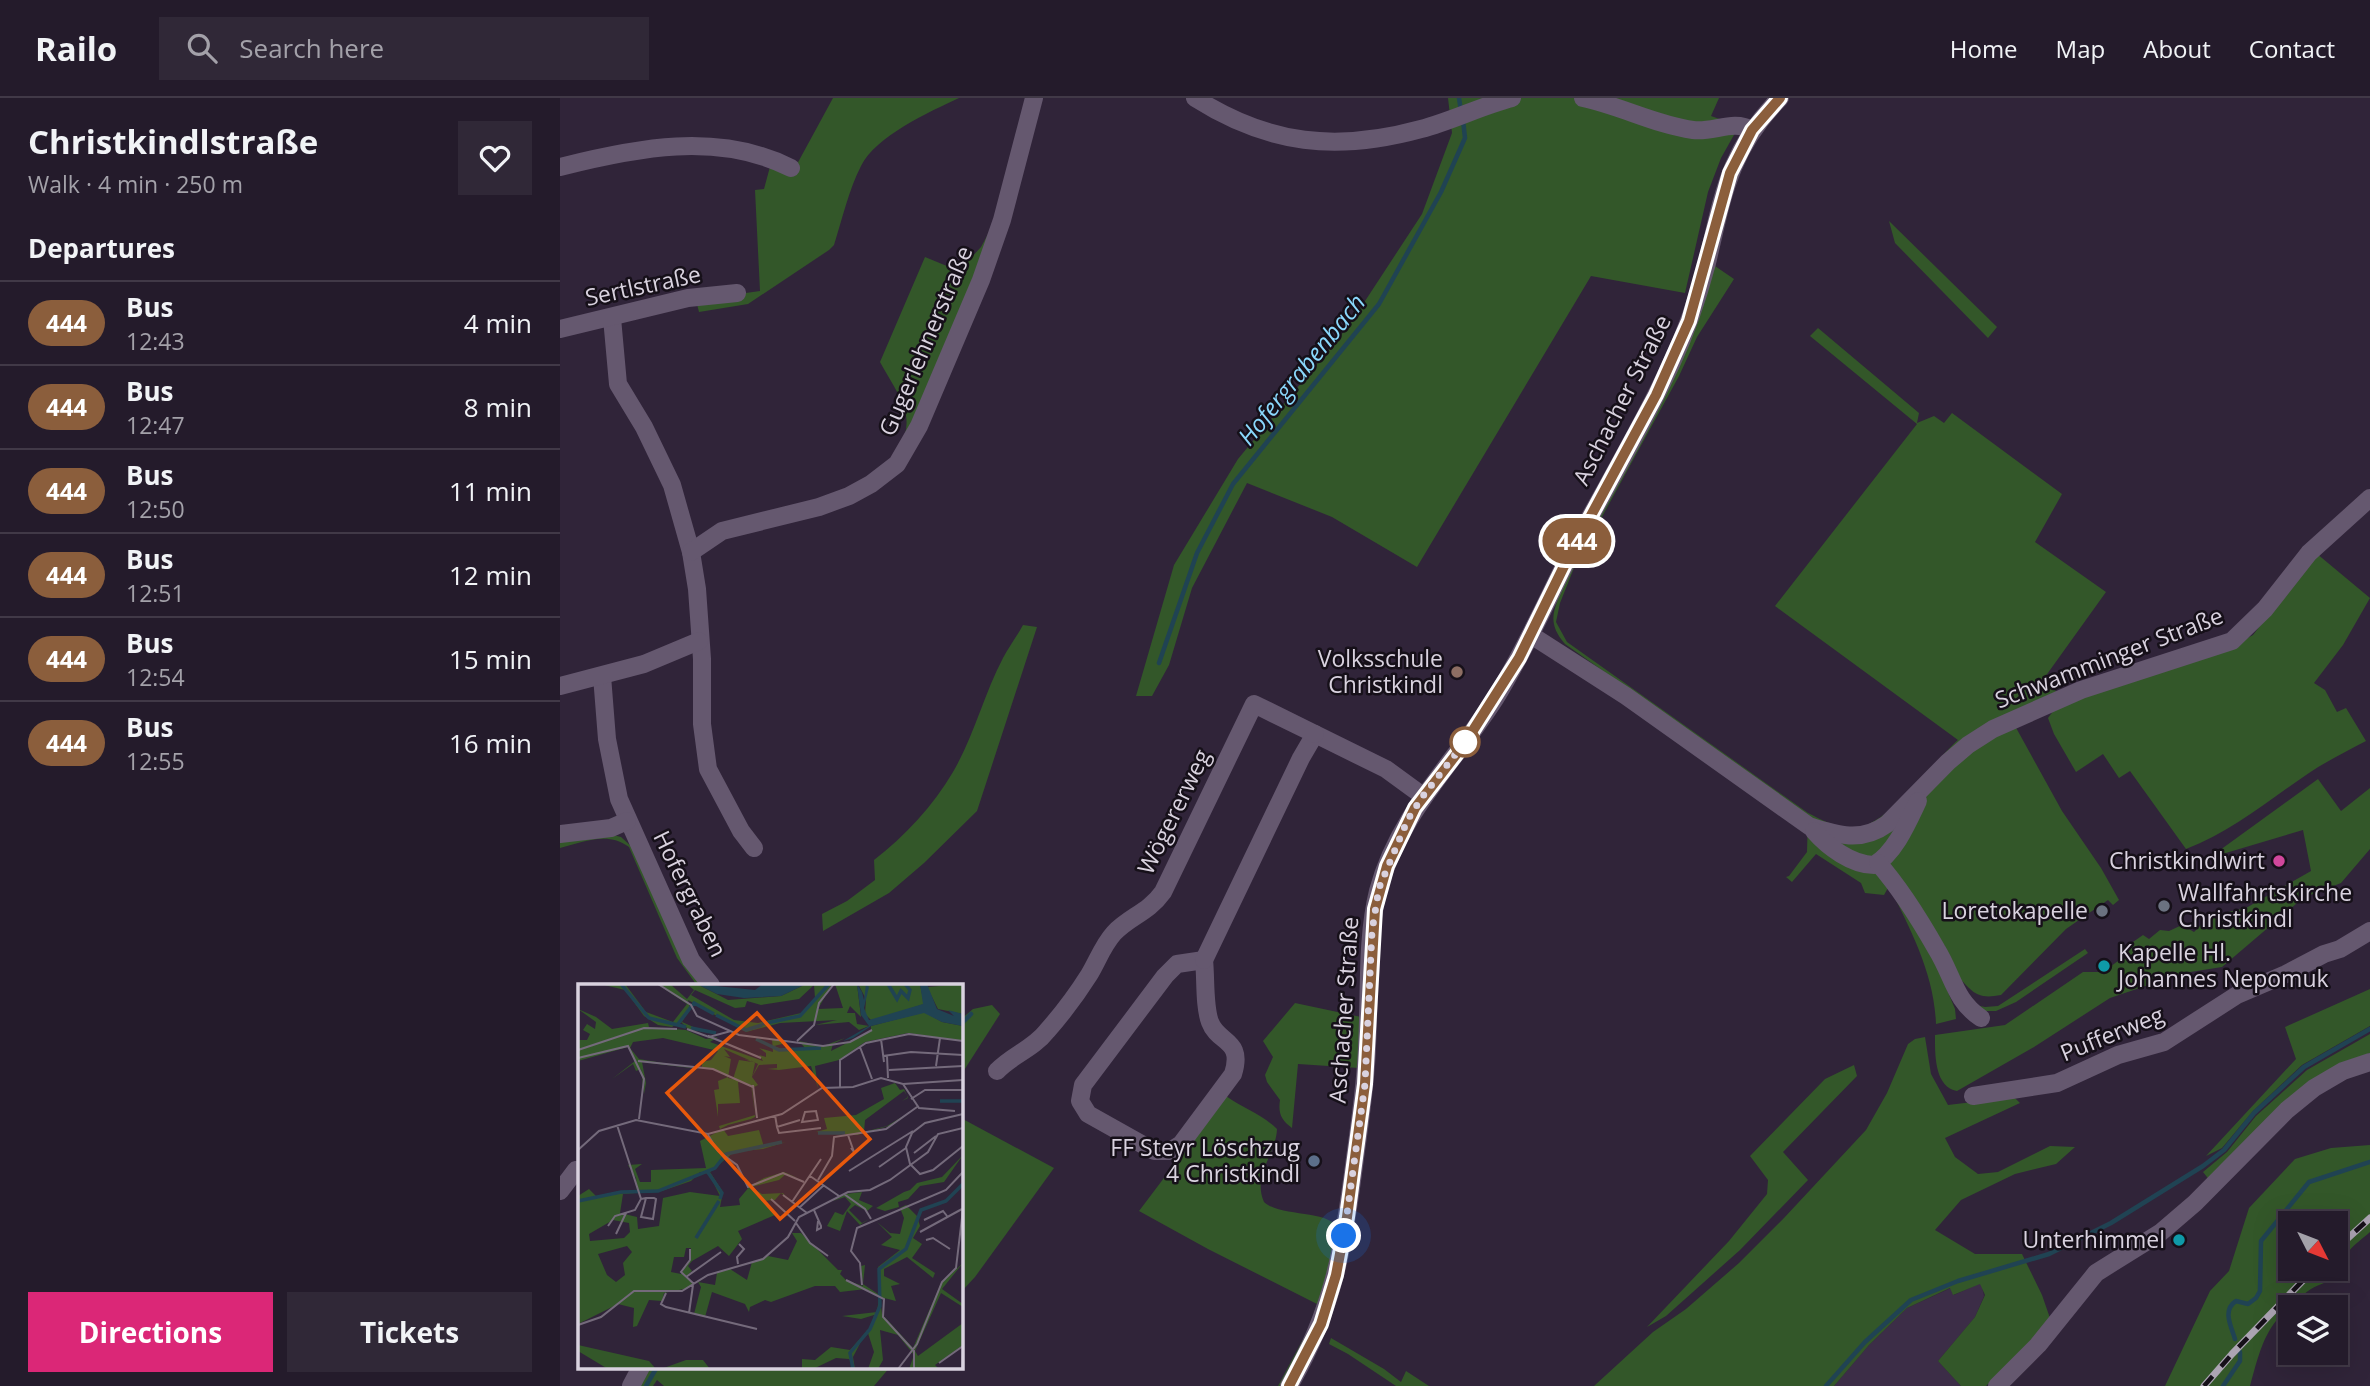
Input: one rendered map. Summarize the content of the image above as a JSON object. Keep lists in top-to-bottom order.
{
  "streets": {
    "street": [
      "Sertlstraße",
      "Gugerlehnerstraße",
      "Aschacher Straße",
      "Schwamminger Straße",
      "Wögererweg",
      "Hofergraben",
      "Pufferweg"
    ]
  },
  "crossings": [
    ["Aschacher Straße", "Schwamminger Straße"],
    ["Aschacher Straße", "Wögererweg"]
  ],
  "water": ["Hofergrabenbach"],
  "places": [
    "Volksschule Christkindl",
    "Christkindlwirt",
    "Wallfahrtskirche Christkindl",
    "Loretokapelle",
    "Kapelle Hl. Johannes Nepomuk",
    "FF Steyr Löschzug 4 Christkindl",
    "Unterhimmel"
  ],
  "lines": ["bus line 444"],
  "north": "bottom right",
  "page": {
    "header": "Railo",
    "search": "Search here",
    "nav": [
      "Home",
      "Map",
      "About",
      "Contact"
    ],
    "heading": [
      ["Christkindlstraße", "Walk · 4 min · 250 m"],
      "Departures"
    ],
    "on_map": "444",
    "list": [
      {
        "mark": "444",
        "name": "Bus",
        "note": "12:43",
        "value": "4 min"
      },
      {
        "mark": "444",
        "name": "Bus",
        "note": "12:47",
        "value": "8 min"
      },
      {
        "mark": "444",
        "name": "Bus",
        "note": "12:50",
        "value": "11 min"
      },
      {
        "mark": "444",
        "name": "Bus",
        "note": "12:51",
        "value": "12 min"
      },
      {
        "mark": "444",
        "name": "Bus",
        "note": "12:54",
        "value": "15 min"
      },
      {
        "mark": "444",
        "name": "Bus",
        "note": "12:55",
        "value": "16 min"
      }
    ],
    "buttons": ["Directions", "Tickets"]
  }
}
